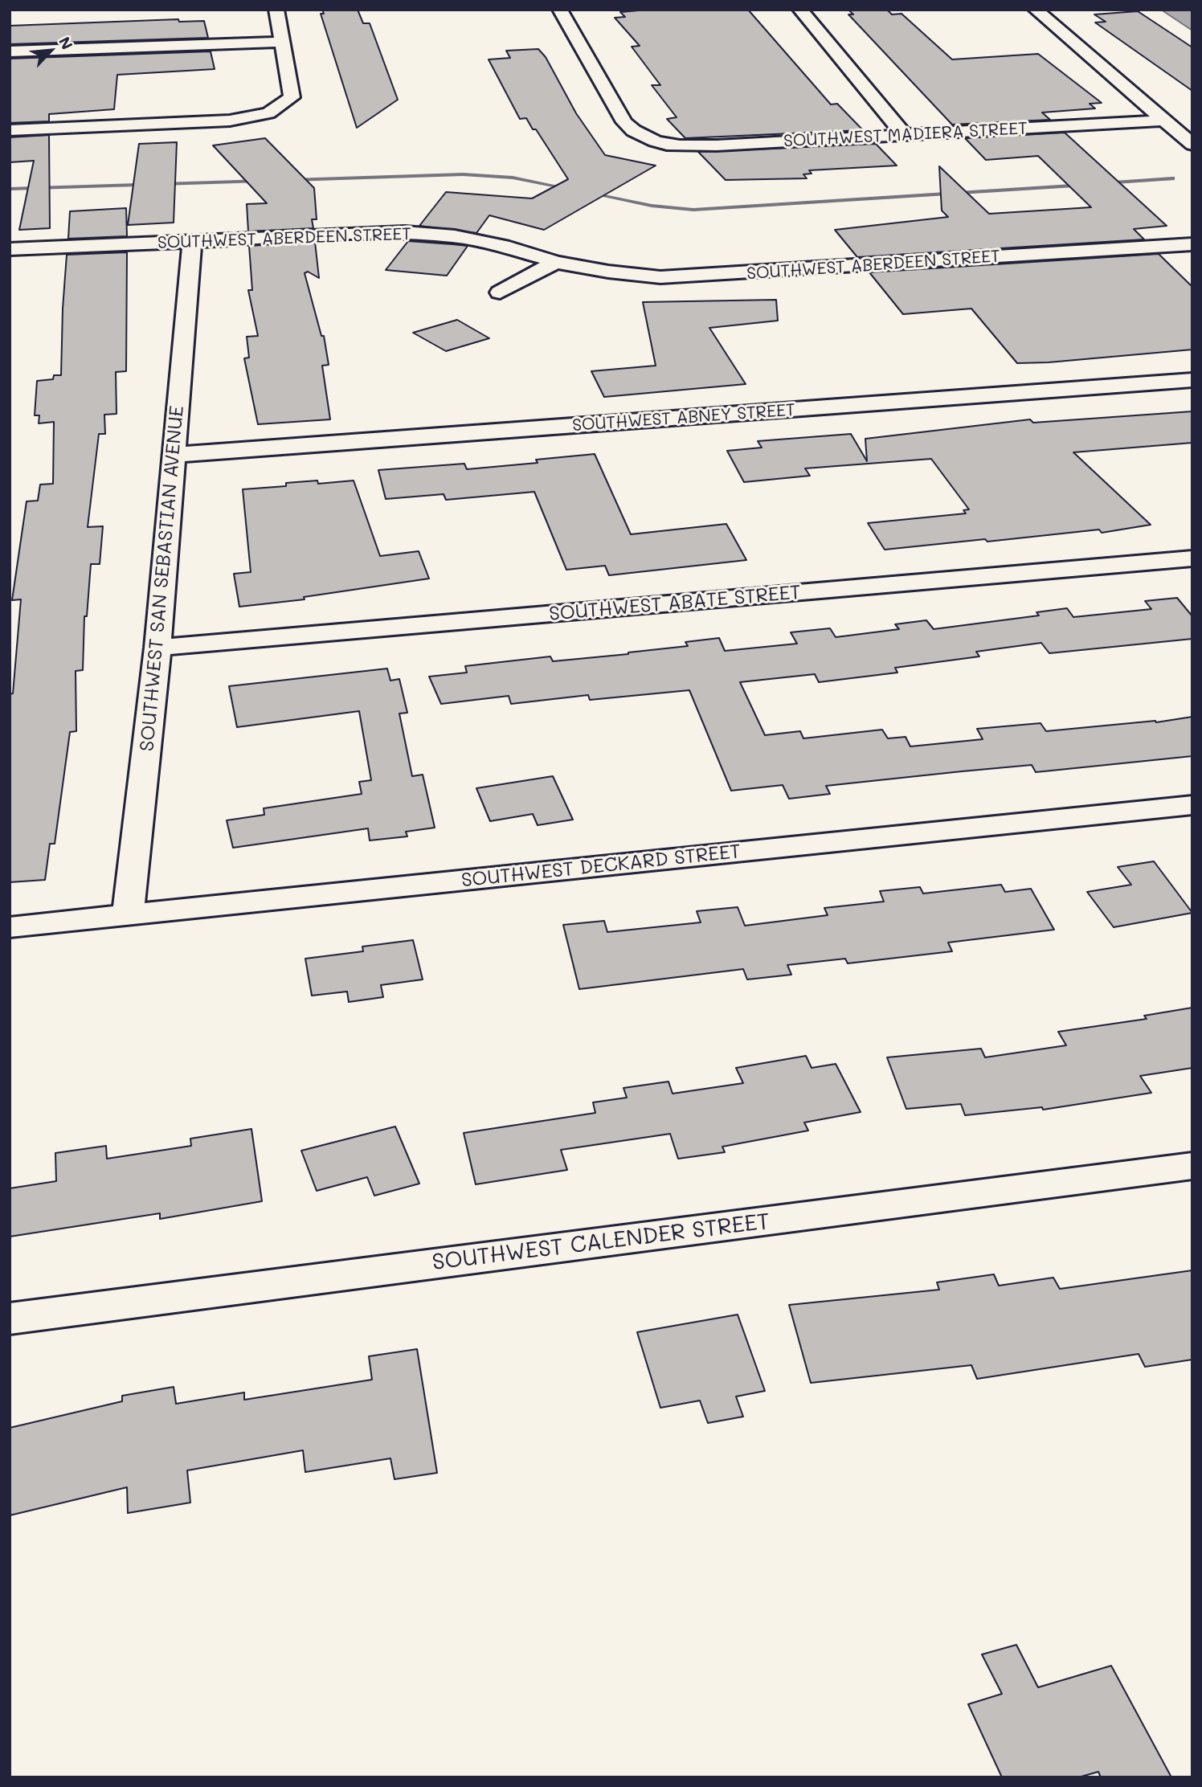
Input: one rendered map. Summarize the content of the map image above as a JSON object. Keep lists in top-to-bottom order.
{
  "streets": {
    "street": [
      "SOUTHWEST MADIERA STREET",
      "SOUTHWEST ABERDEEN STREET",
      "SOUTHWEST ABNEY STREET",
      "SOUTHWEST SAN SEBASTIAN AVENUE",
      "SOUTHWEST ABATE STREET",
      "SOUTHWEST DECKARD STREET",
      "SOUTHWEST CALENDER STREET"
    ]
  },
  "crossings": [
    ["SOUTHWEST ABERDEEN STREET", "SOUTHWEST SAN SEBASTIAN AVENUE"],
    ["SOUTHWEST ABNEY STREET", "SOUTHWEST SAN SEBASTIAN AVENUE"],
    ["SOUTHWEST SAN SEBASTIAN AVENUE", "SOUTHWEST ABATE STREET"],
    ["SOUTHWEST SAN SEBASTIAN AVENUE", "SOUTHWEST DECKARD STREET"]
  ],
  "north": "top right"
}
